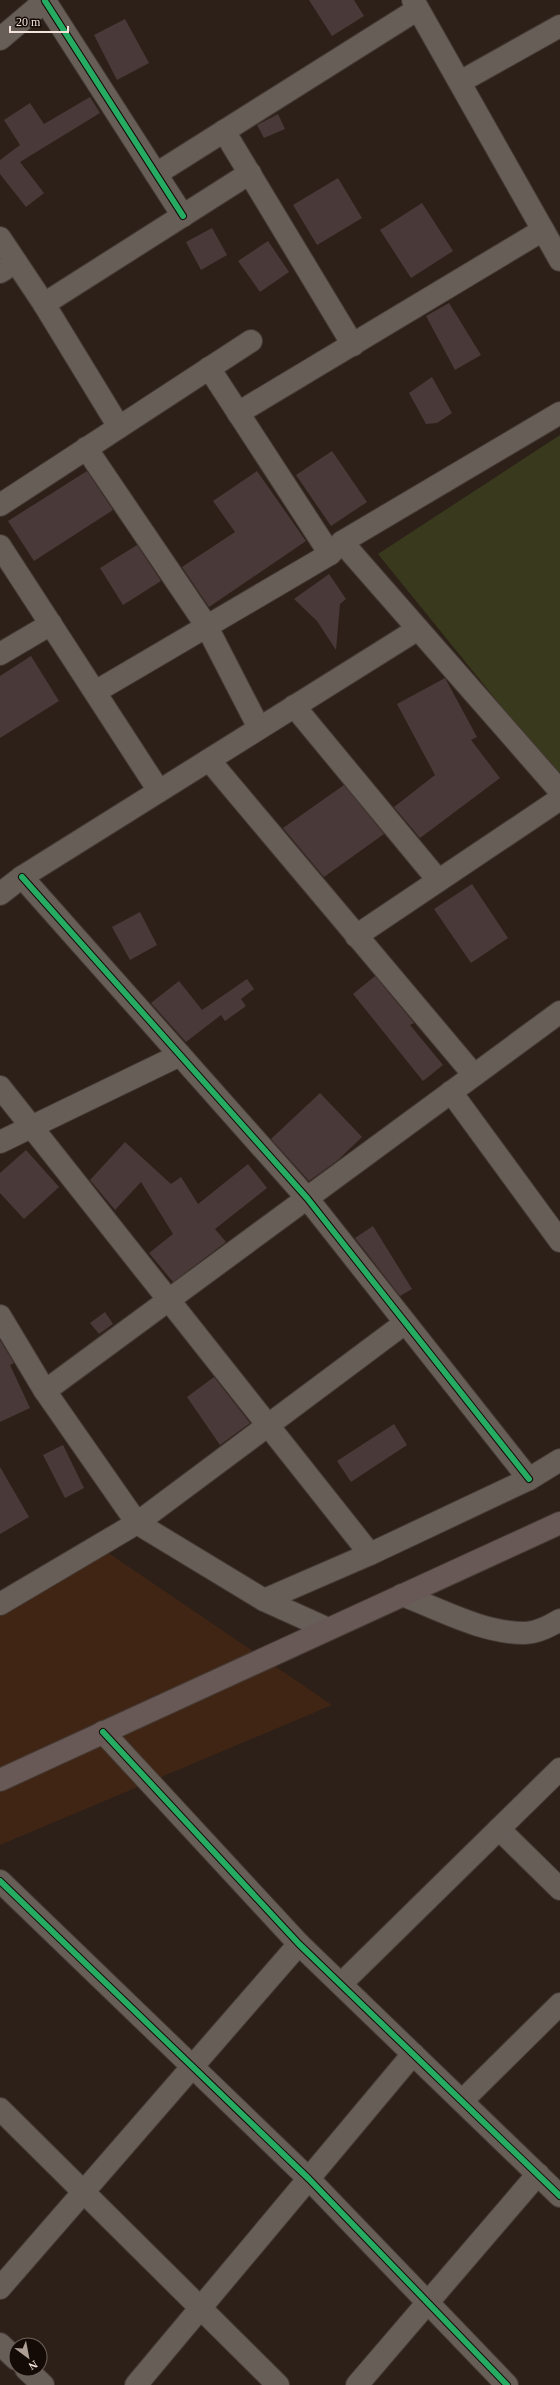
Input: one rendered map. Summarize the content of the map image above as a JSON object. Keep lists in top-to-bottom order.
{
  "scale_bar": "20 m",
  "north": "bottom right"
}
